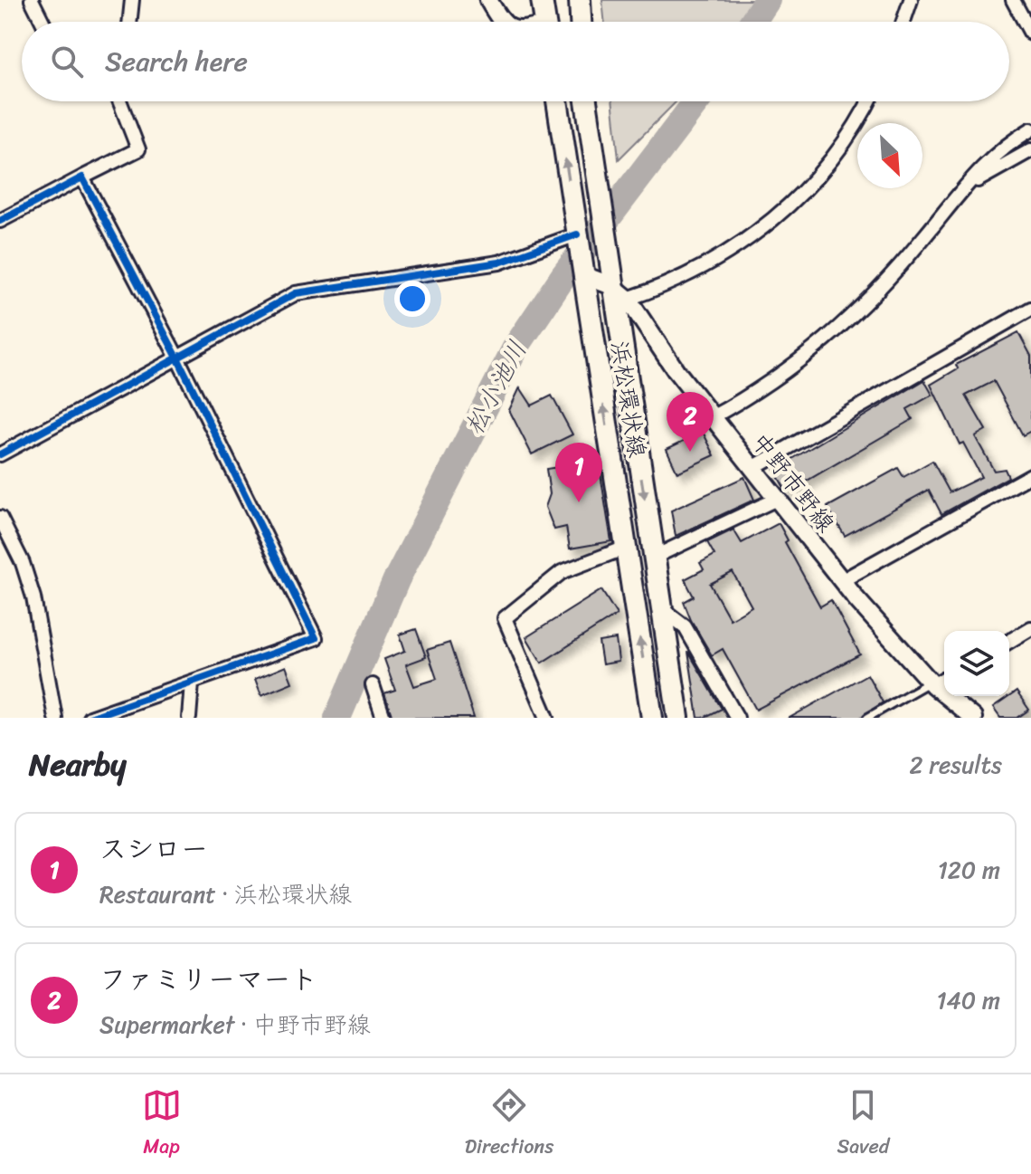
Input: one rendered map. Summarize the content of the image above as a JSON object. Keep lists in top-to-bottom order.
{
  "streets": {
    "main road": ["浜松環状線", "中野市野線"]
  },
  "crossings": [
    ["浜松環状線", "中野市野線"]
  ],
  "water": ["松小池川"],
  "north": "bottom right",
  "page": {
    "search": "Search here",
    "pins": ["2", "1"],
    "heading": ["Nearby", "2 results"],
    "list": [
      {
        "mark": "1",
        "name": "スシロー",
        "note": "Restaurant · 浜松環状線",
        "value": "120 m"
      },
      {
        "mark": "2",
        "name": "ファミリーマート",
        "note": "Supermarket · 中野市野線",
        "value": "140 m"
      }
    ],
    "nav": ["Map", "Directions", "Saved"]
  }
}
